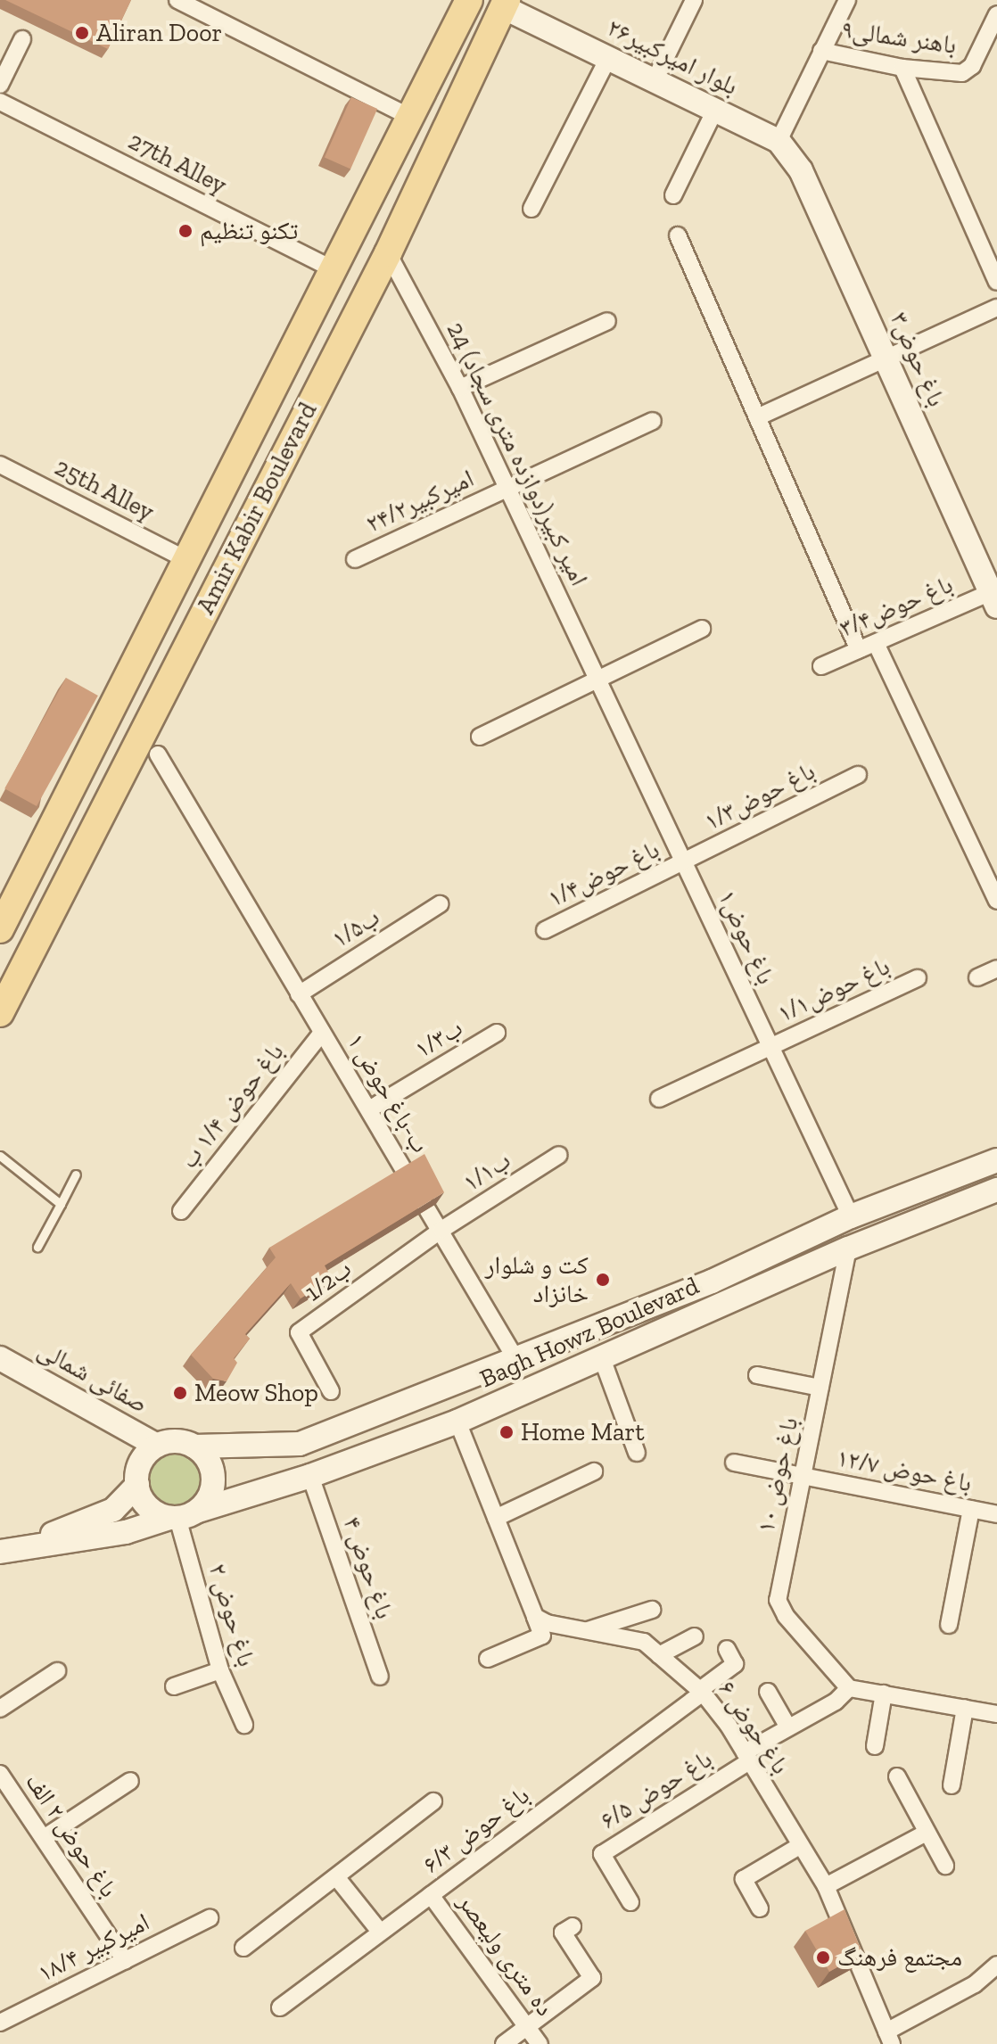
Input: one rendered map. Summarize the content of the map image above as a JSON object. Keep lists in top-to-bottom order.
{
  "streets": {
    "main road": [
      "بلوار امیرکبیر۲۶",
      "باغ حوض۳",
      "Amir Kabir Boulevard",
      "Bagh Howz Boulevard",
      "صفائی شمالی"
    ],
    "street": [
      "۹باهنر شمالی",
      "27th Alley",
      "24 امیر کبیر(دوازده متری سجاد)",
      "25th Alley",
      "امیرکبیر۲۴/۲",
      "باغ حوض۳/۴",
      "باغ حوض۱/۳",
      "باغ حوض۱/۴",
      "ب۱/۵",
      "باغ حوض۱",
      "باغ حوض۱/۱",
      "ب۱/۳",
      "۱ ب-باغ حوض",
      "باغ حوض ۱/۴ ب",
      "ب۱/۱",
      "1/2ب",
      "۱۲/۷ باغ حوض",
      "۱۰ باغ حوض",
      "۴ باغ حوض",
      "۲ باغ حوض",
      "۶ باغ حوض",
      "۶/۵ باغ حوض",
      "۶/۳ باغ حوض",
      "باغ حوض ۲ الف",
      "۱۸/۴ امیرکبیر",
      "ده متری ولیعصر"
    ]
  },
  "crossings": [
    ["بلوار امیرکبیر۲۶", "باغ حوض۳"],
    ["بلوار امیرکبیر۲۶", "Amir Kabir Boulevard"],
    ["27th Alley", "Amir Kabir Boulevard"],
    ["باغ حوض۳", "باغ حوض۳/۴"],
    ["24 امیر کبیر(دوازده متری سجاد)", "امیرکبیر۲۴/۲"],
    ["24 امیر کبیر(دوازده متری سجاد)", "Amir Kabir Boulevard"],
    ["24 امیر کبیر(دوازده متری سجاد)", "باغ حوض۱"],
    ["25th Alley", "Amir Kabir Boulevard"],
    ["باغ حوض۱/۳", "باغ حوض۱/۴"],
    ["باغ حوض۱/۳", "باغ حوض۱"],
    ["باغ حوض۱/۴", "باغ حوض۱"],
    ["ب۱/۵", "۱ ب-باغ حوض"],
    ["باغ حوض۱", "باغ حوض۱/۱"],
    ["باغ حوض۱", "Bagh Howz Boulevard"],
    ["ب۱/۳", "۱ ب-باغ حوض"],
    ["۱ ب-باغ حوض", "باغ حوض ۱/۴ ب"],
    ["۱ ب-باغ حوض", "ب۱/۱"],
    ["۱ ب-باغ حوض", "1/2ب"],
    ["۱ ب-باغ حوض", "Bagh Howz Boulevard"],
    ["ب۱/۱", "1/2ب"],
    ["Bagh Howz Boulevard", "صفائی شمالی"],
    ["Bagh Howz Boulevard", "۱۰ باغ حوض"],
    ["Bagh Howz Boulevard", "۴ باغ حوض"],
    ["Bagh Howz Boulevard", "۲ باغ حوض"],
    ["صفائی شمالی", "۲ باغ حوض"],
    ["۱۲/۷ باغ حوض", "۱۰ باغ حوض"],
    ["۶ باغ حوض", "۶/۵ باغ حوض"],
    ["۶ باغ حوض", "۶/۳ باغ حوض"],
    ["۶/۳ باغ حوض", "ده متری ولیعصر"],
    ["باغ حوض ۲ الف", "۱۸/۴ امیرکبیر"]
  ],
  "places": [
    "Aliran Door",
    "تکنو تنظیم",
    "کت و شلوار خانزاد",
    "Meow Shop",
    "Home Mart",
    "مجتمع فرهنگ"
  ]
}
